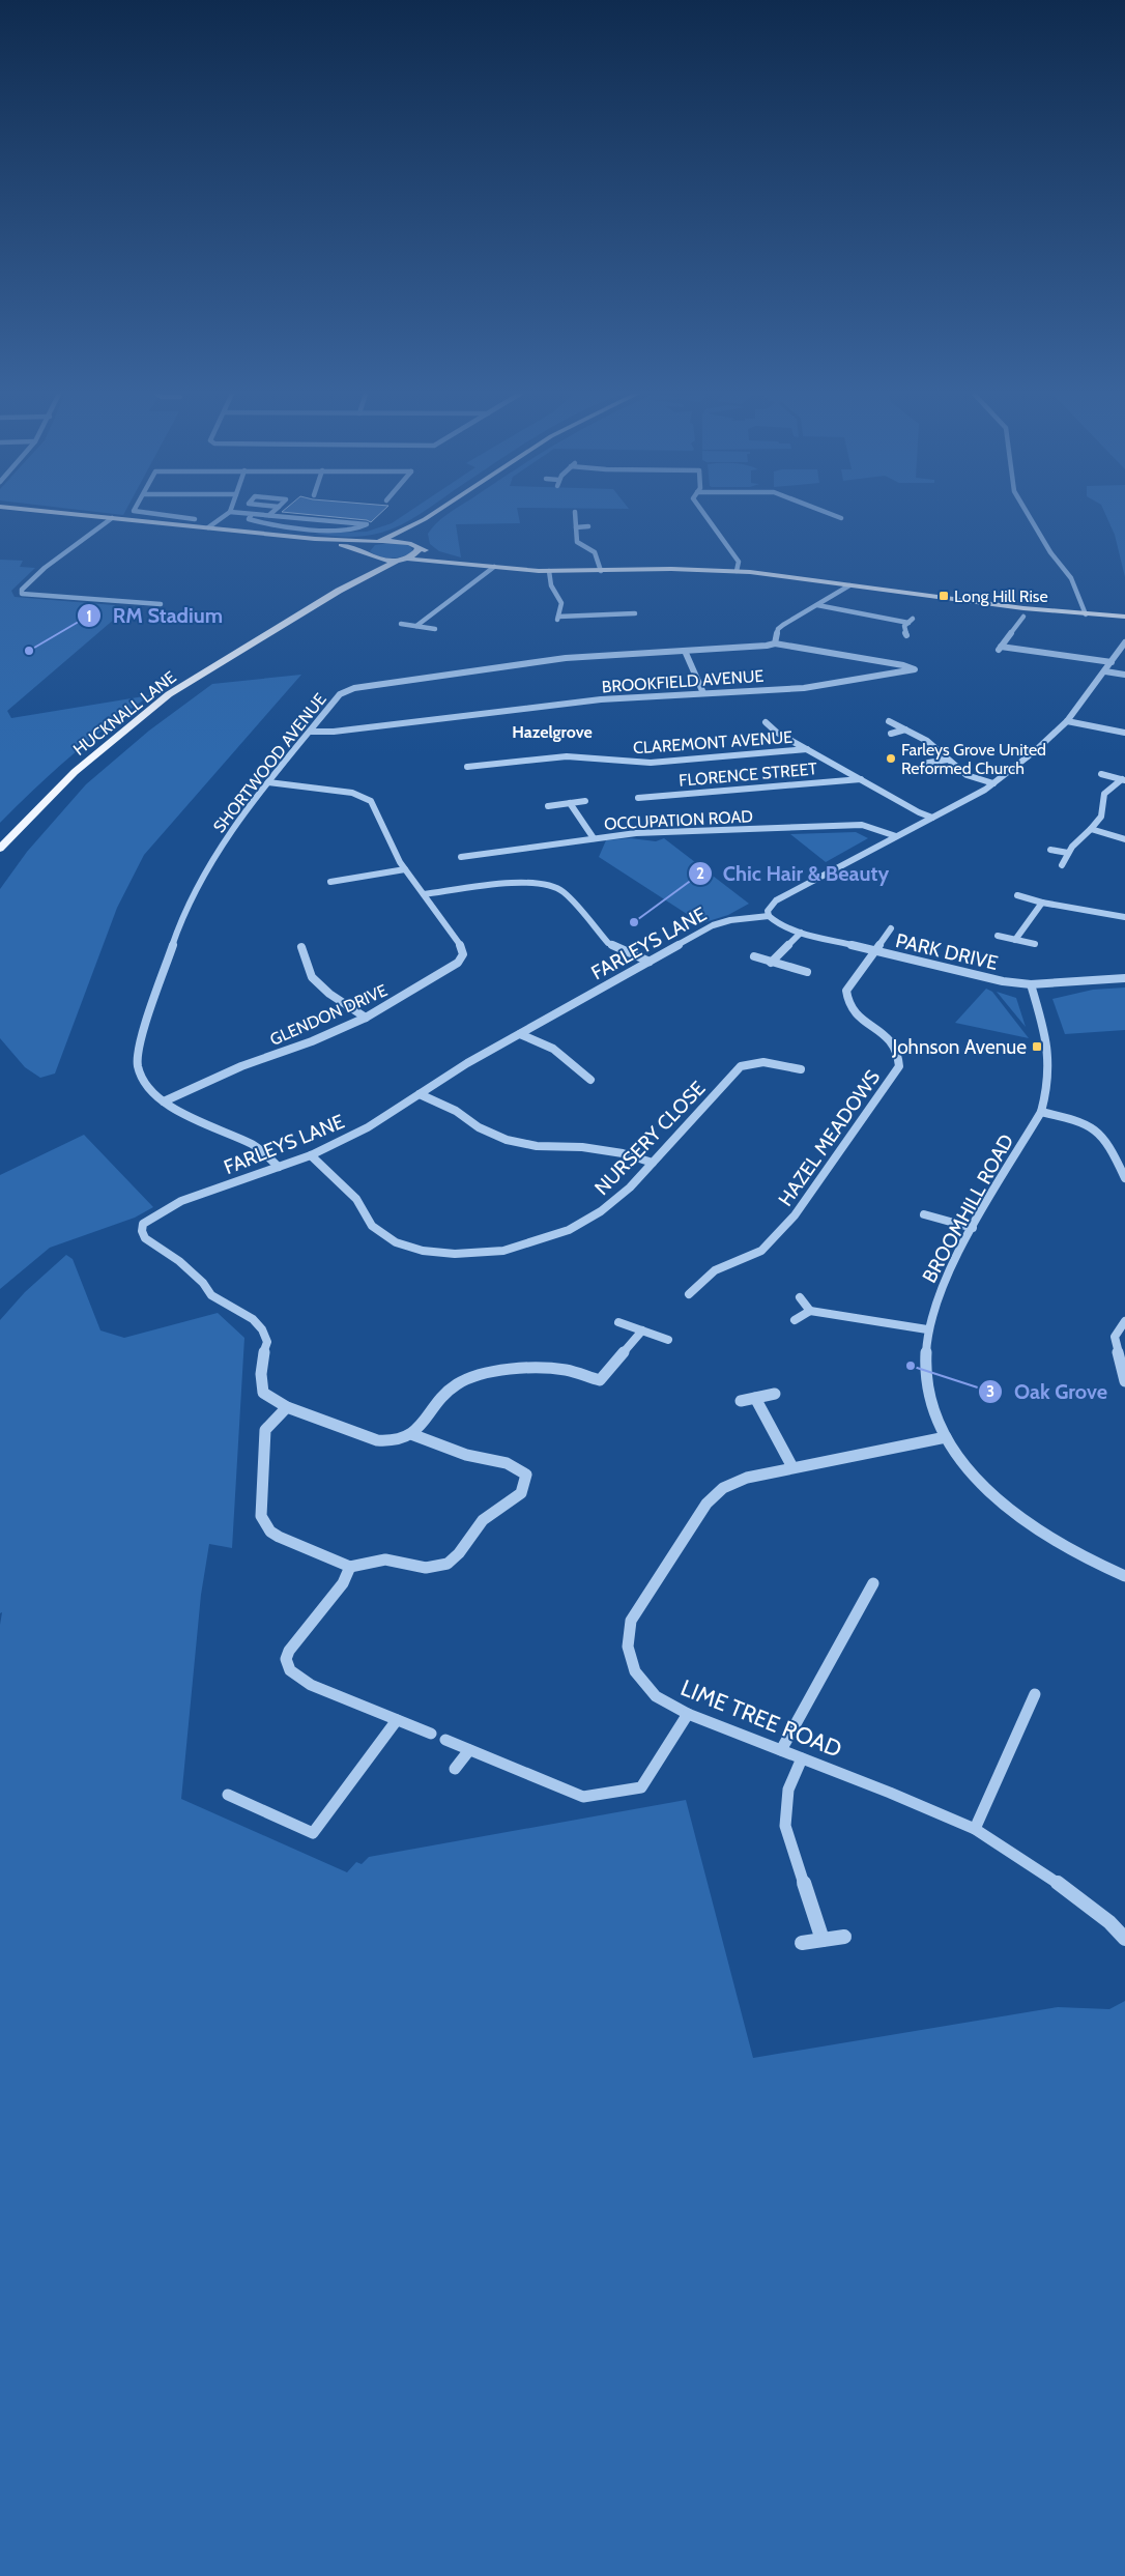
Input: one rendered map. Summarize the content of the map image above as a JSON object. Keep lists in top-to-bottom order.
{
  "streets": {
    "main road": ["HUCKNALL LANE"],
    "street": [
      "BROOKFIELD AVENUE",
      "CLAREMONT AVENUE",
      "SHORTWOOD AVENUE",
      "FLORENCE STREET",
      "OCCUPATION ROAD",
      "FARLEYS LANE",
      "PARK DRIVE",
      "GLENDON DRIVE",
      "NURSERY CLOSE",
      "HAZEL MEADOWS",
      "BROOMHILL ROAD",
      "LIME TREE ROAD"
    ]
  },
  "crossings": [
    ["BROOKFIELD AVENUE", "SHORTWOOD AVENUE"],
    ["SHORTWOOD AVENUE", "FARLEYS LANE"],
    ["SHORTWOOD AVENUE", "GLENDON DRIVE"],
    ["FARLEYS LANE", "PARK DRIVE"],
    ["FARLEYS LANE", "NURSERY CLOSE"],
    ["PARK DRIVE", "HAZEL MEADOWS"],
    ["PARK DRIVE", "BROOMHILL ROAD"],
    ["BROOMHILL ROAD", "LIME TREE ROAD"]
  ],
  "districts": ["Hazelgrove"],
  "places": {
    "transit": ["Long Hill Rise", "Johnson Avenue"],
    "other": [
      "RM Stadium",
      "Farleys Grove United Reformed Church",
      "Chic Hair & Beauty",
      "Oak Grove"
    ]
  }
}
